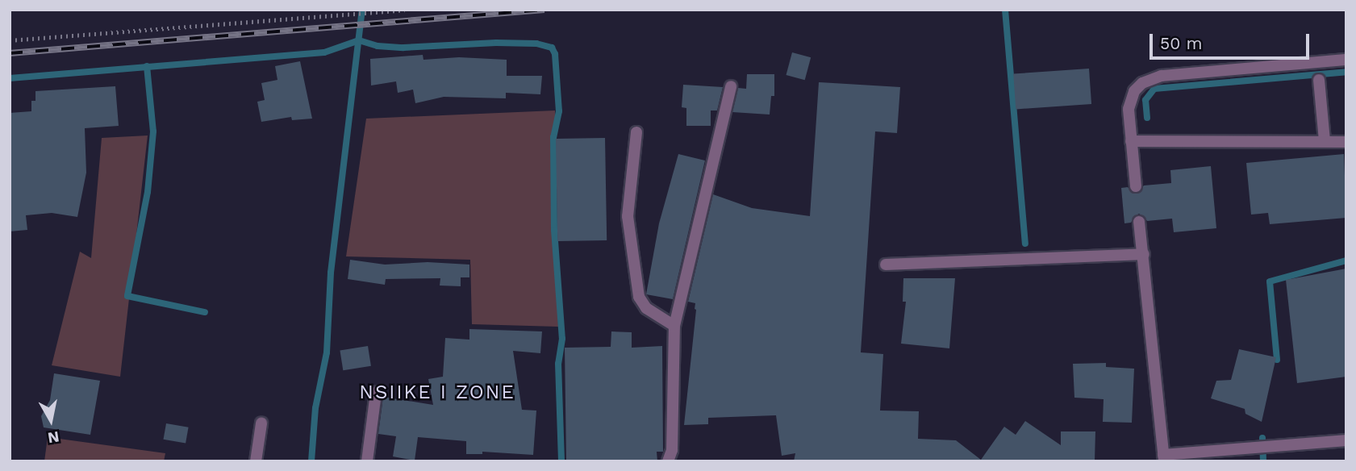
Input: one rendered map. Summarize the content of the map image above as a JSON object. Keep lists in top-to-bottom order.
{
  "districts": ["NSIIKE I ZONE"],
  "scale_bar": "50 m",
  "north": "bottom"
}
